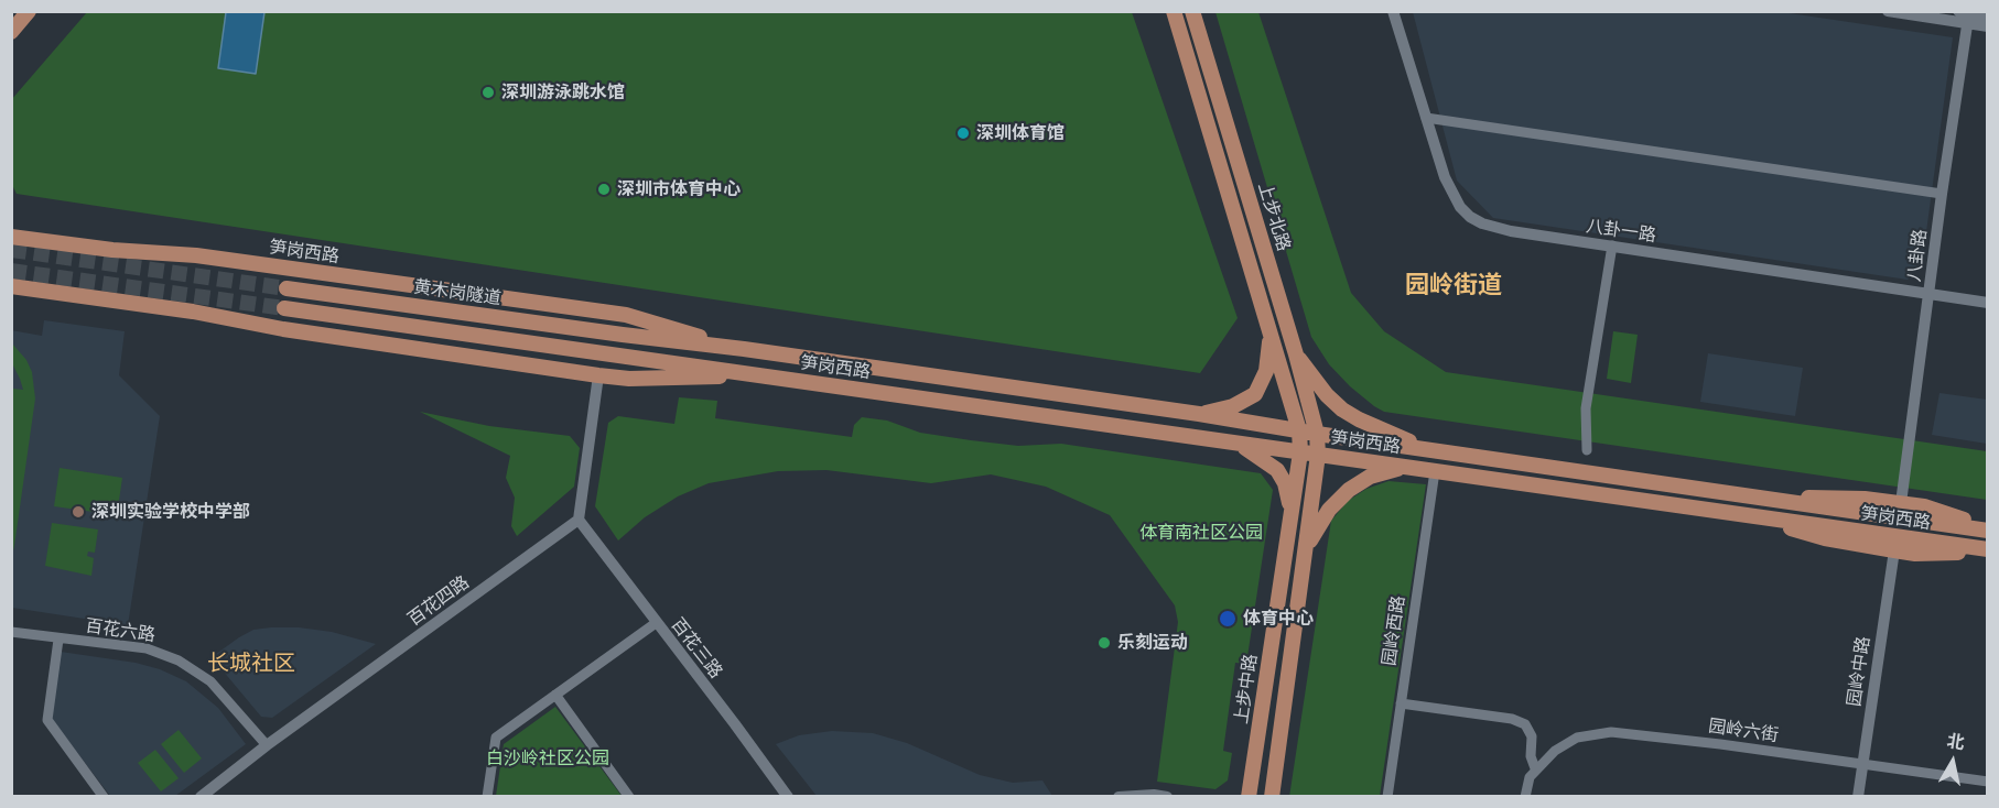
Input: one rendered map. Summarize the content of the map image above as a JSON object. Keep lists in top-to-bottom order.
{
  "streets": {
    "main road": [
      "上步北路",
      "笋岗西路",
      "黄木岗隧道",
      "上步中路"
    ],
    "street": [
      "八卦一路",
      "八卦路",
      "百花四路",
      "百花六路",
      "园岭西路",
      "百花三路",
      "园岭中路",
      "园岭六街"
    ]
  },
  "crossings": [
    ["上步北路", "笋岗西路"],
    ["上步北路", "上步中路"],
    ["八卦一路", "八卦路"],
    ["笋岗西路", "黄木岗隧道"],
    ["笋岗西路", "园岭西路"],
    ["笋岗西路", "上步中路"],
    ["百花四路", "百花六路"],
    ["百花四路", "百花三路"]
  ],
  "districts": ["园岭街道", "长城社区"],
  "parks": ["体育南社区公园", "白沙岭社区公园"],
  "places": [
    "深圳游泳跳水馆",
    "深圳体育馆",
    "深圳市体育中心",
    "深圳实验学校中学部",
    "体育中心",
    "乐刻运动"
  ],
  "north": "top"
}
